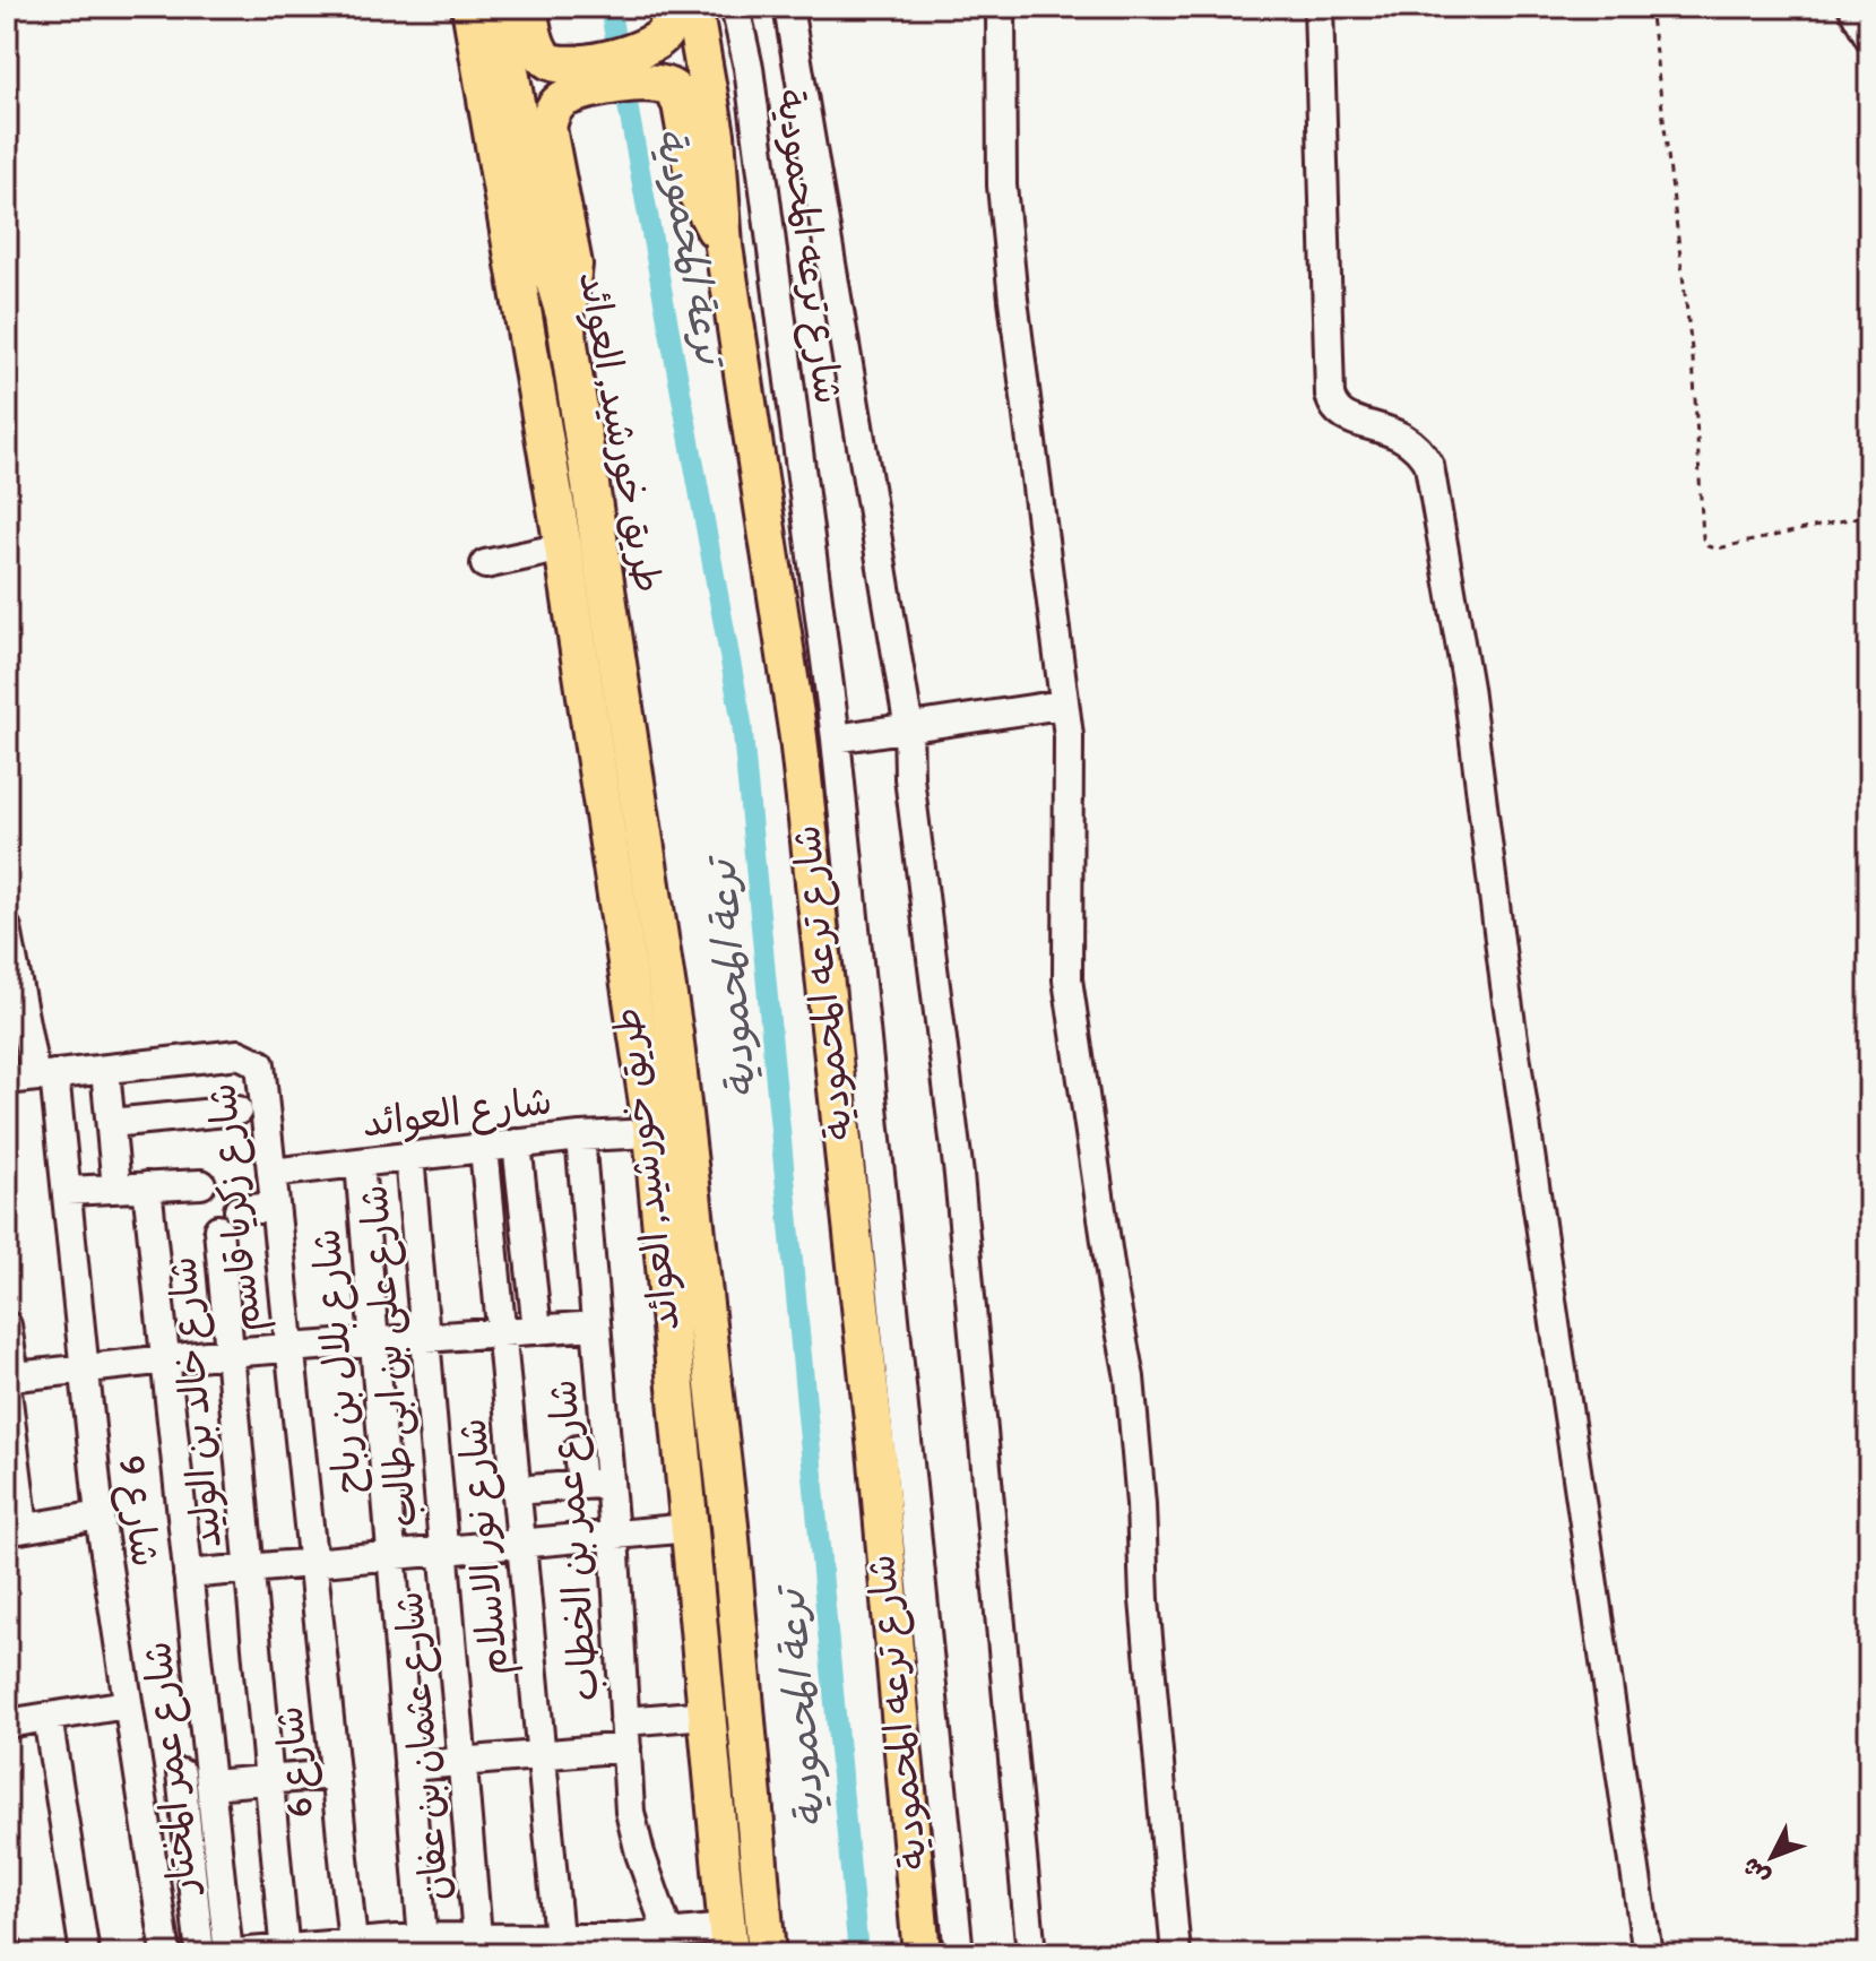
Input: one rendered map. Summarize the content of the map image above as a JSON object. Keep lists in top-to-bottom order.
{
  "streets": {
    "main road": ["طريق خورشيد, العوائد"],
    "street": [
      "شارع ترعه المحمودية",
      "شارع العوائد",
      "شارع زكريا قاسم",
      "شارع على بن ابى طالب",
      "شارع بلال بن رباح",
      "شارع خالد بن الوليد",
      "شارع 9",
      "شارع عمر بن الخطاب",
      "شارع نور الاسلام",
      "شارع عثمان بن عفان",
      "شارع 6",
      "شارع عمر المختار"
    ]
  },
  "crossings": [
    ["طريق خورشيد, العوائد", "شارع العوائد"],
    ["شارع العوائد", "شارع زكريا قاسم"],
    ["شارع العوائد", "شارع على بن ابى طالب"],
    ["شارع العوائد", "شارع بلال بن رباح"],
    ["شارع العوائد", "شارع عمر بن الخطاب"],
    ["شارع العوائد", "شارع نور الاسلام"],
    ["شارع زكريا قاسم", "شارع خالد بن الوليد"],
    ["شارع زكريا قاسم", "شارع 6"],
    ["شارع على بن ابى طالب", "شارع عثمان بن عفان"]
  ],
  "water": ["ترعة المحمودية"],
  "north": "bottom left"
}
